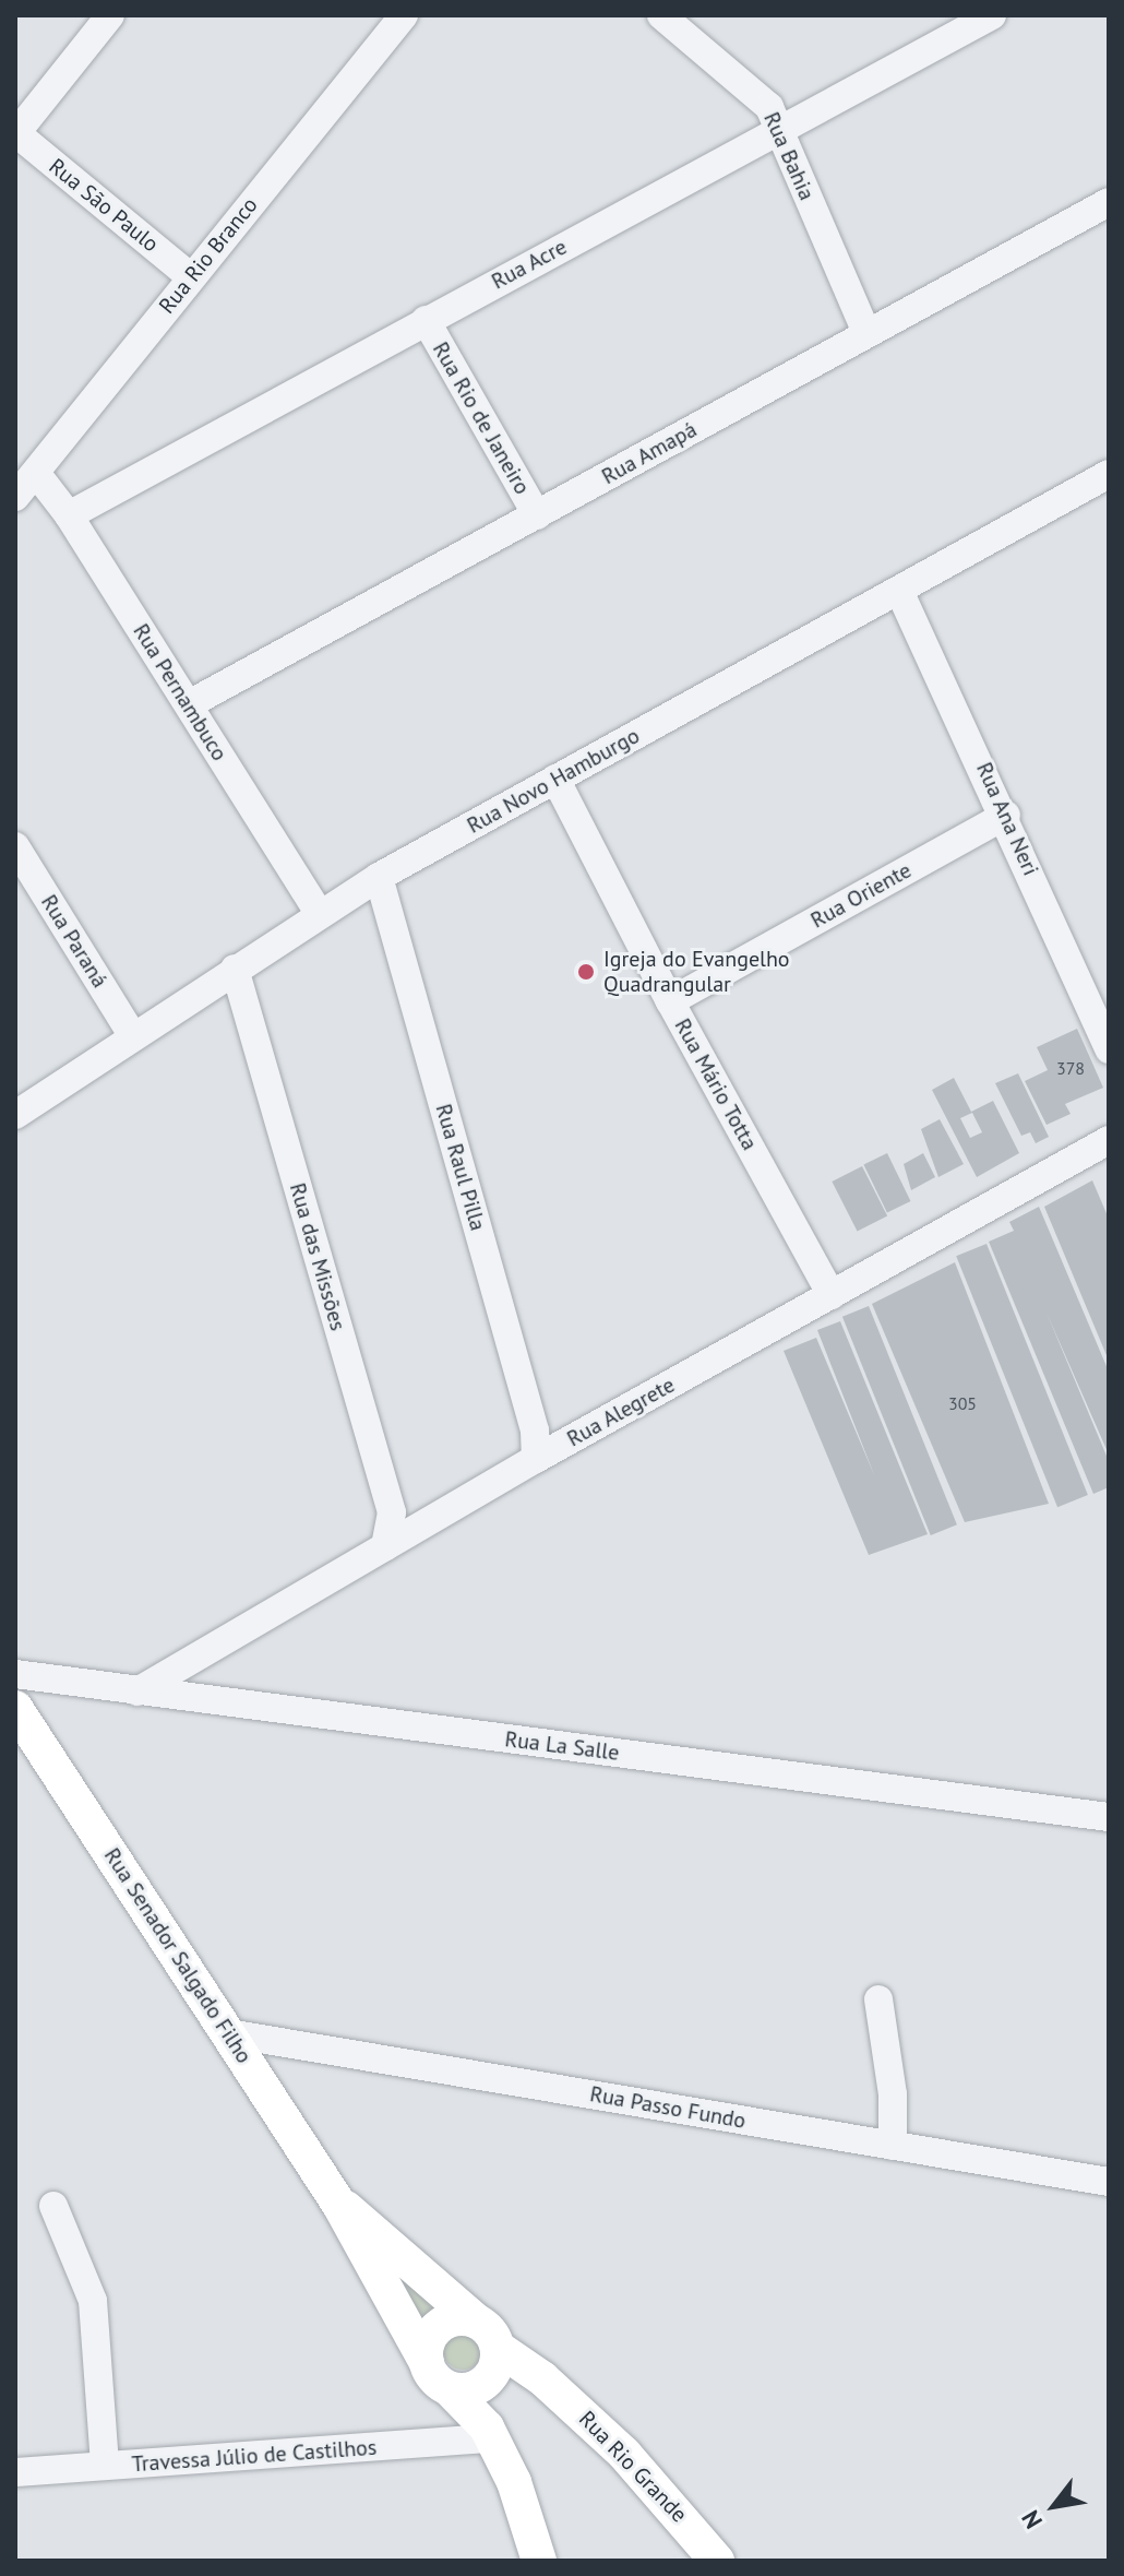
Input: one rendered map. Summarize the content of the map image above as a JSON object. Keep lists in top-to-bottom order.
{
  "streets": {
    "main road": ["Rua Senador Salgado Filho", "Rua Rio Grande"],
    "street": [
      "Rua Bahia",
      "Rua São Paulo",
      "Rua Rio Branco",
      "Rua Acre",
      "Rua Rio de Janeiro",
      "Rua Amapá",
      "Rua Pernambuco",
      "Rua Novo Hamburgo",
      "Rua Ana Neri",
      "Rua Oriente",
      "Rua Paraná",
      "Rua Mário Totta",
      "Rua Raul Pilla",
      "Rua das Missões",
      "Rua Alegrete",
      "Rua La Salle",
      "Rua Passo Fundo",
      "Travessa Júlio de Castilhos"
    ]
  },
  "crossings": [
    ["Rua Bahia", "Rua Acre"],
    ["Rua Bahia", "Rua Amapá"],
    ["Rua São Paulo", "Rua Rio Branco"],
    ["Rua Rio Branco", "Rua Pernambuco"],
    ["Rua Acre", "Rua Rio de Janeiro"],
    ["Rua Acre", "Rua Pernambuco"],
    ["Rua Rio de Janeiro", "Rua Amapá"],
    ["Rua Amapá", "Rua Pernambuco"],
    ["Rua Pernambuco", "Rua Novo Hamburgo"],
    ["Rua Novo Hamburgo", "Rua Ana Neri"],
    ["Rua Novo Hamburgo", "Rua Paraná"],
    ["Rua Novo Hamburgo", "Rua Mário Totta"],
    ["Rua Novo Hamburgo", "Rua Raul Pilla"],
    ["Rua Novo Hamburgo", "Rua das Missões"],
    ["Rua Ana Neri", "Rua Oriente"],
    ["Rua Oriente", "Rua Mário Totta"],
    ["Rua Mário Totta", "Rua Alegrete"],
    ["Rua Raul Pilla", "Rua Alegrete"],
    ["Rua das Missões", "Rua Alegrete"],
    ["Rua Alegrete", "Rua La Salle"],
    ["Rua Senador Salgado Filho", "Rua Passo Fundo"],
    ["Rua Senador Salgado Filho", "Rua Rio Grande"]
  ],
  "places": ["Igreja do Evangelho Quadrangular"],
  "house_numbers": ["378", "305"],
  "north": "bottom left"
}
